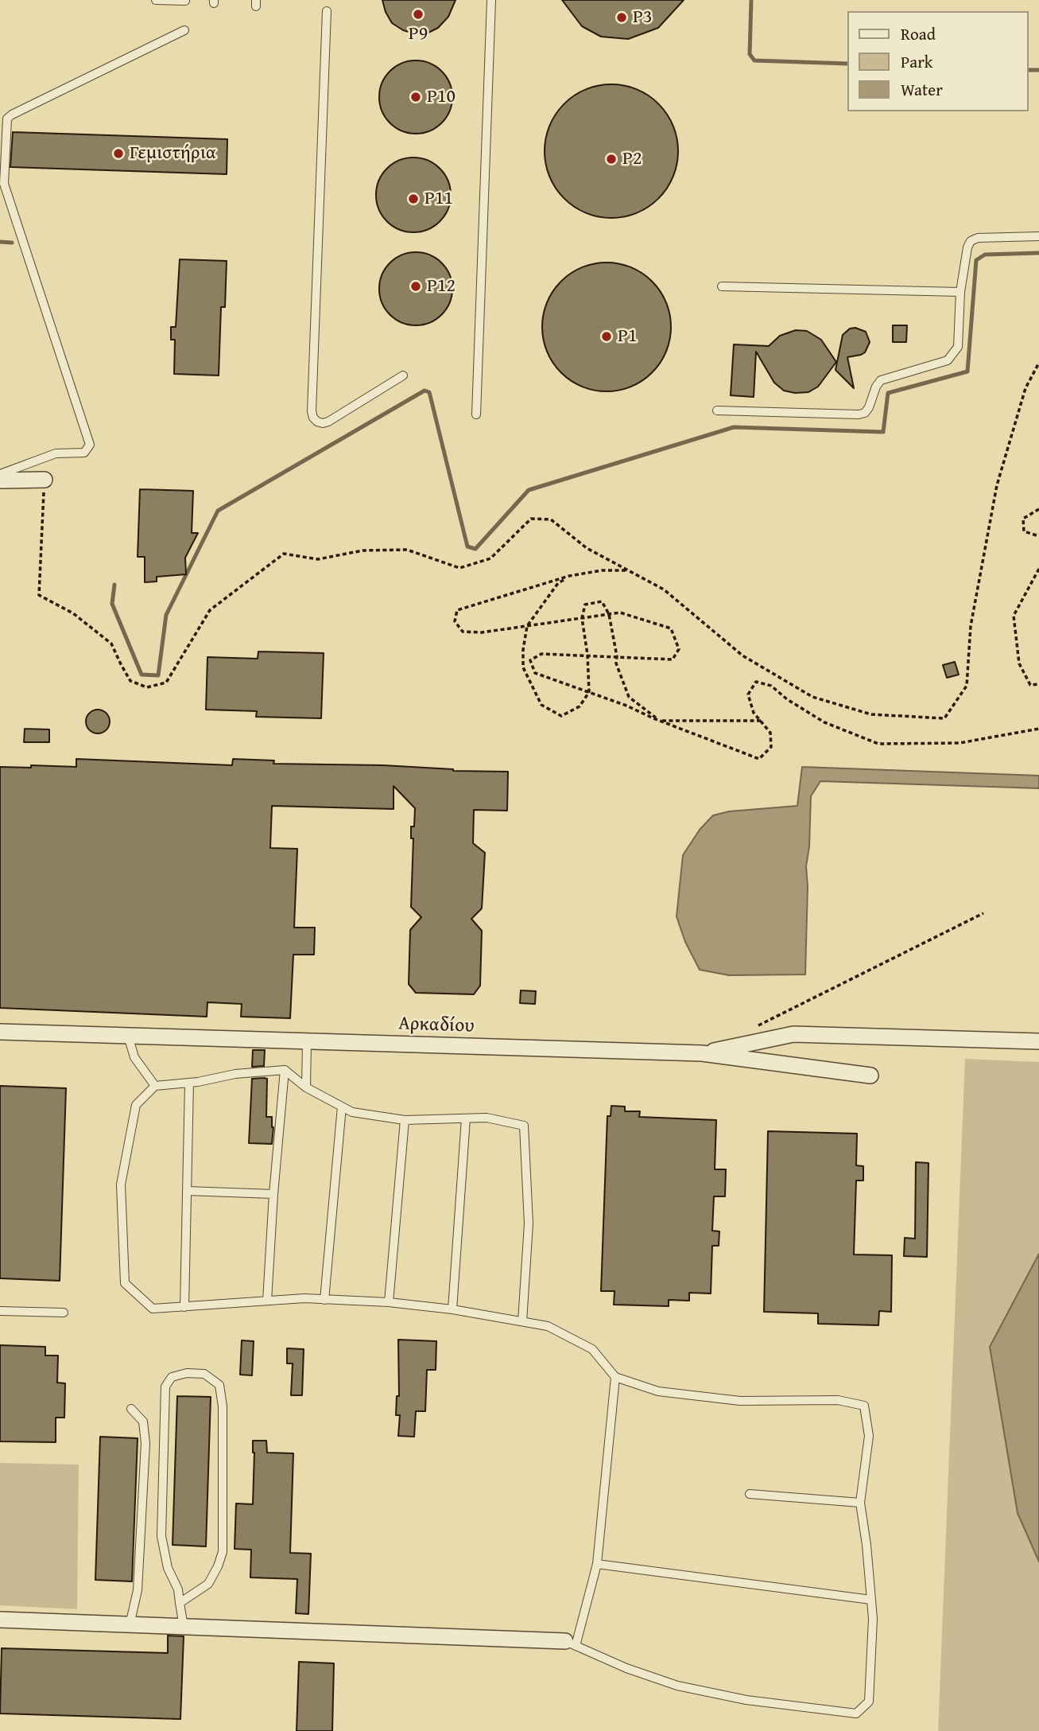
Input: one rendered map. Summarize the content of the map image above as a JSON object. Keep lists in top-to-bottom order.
{
  "streets": {
    "street": ["Αρκαδίου"]
  },
  "places": [
    "P9",
    "P3",
    "P10",
    "Γεμιστήρια",
    "P2",
    "P11",
    "P12",
    "P1"
  ],
  "legend": ["Road", "Park", "Water"]
}
